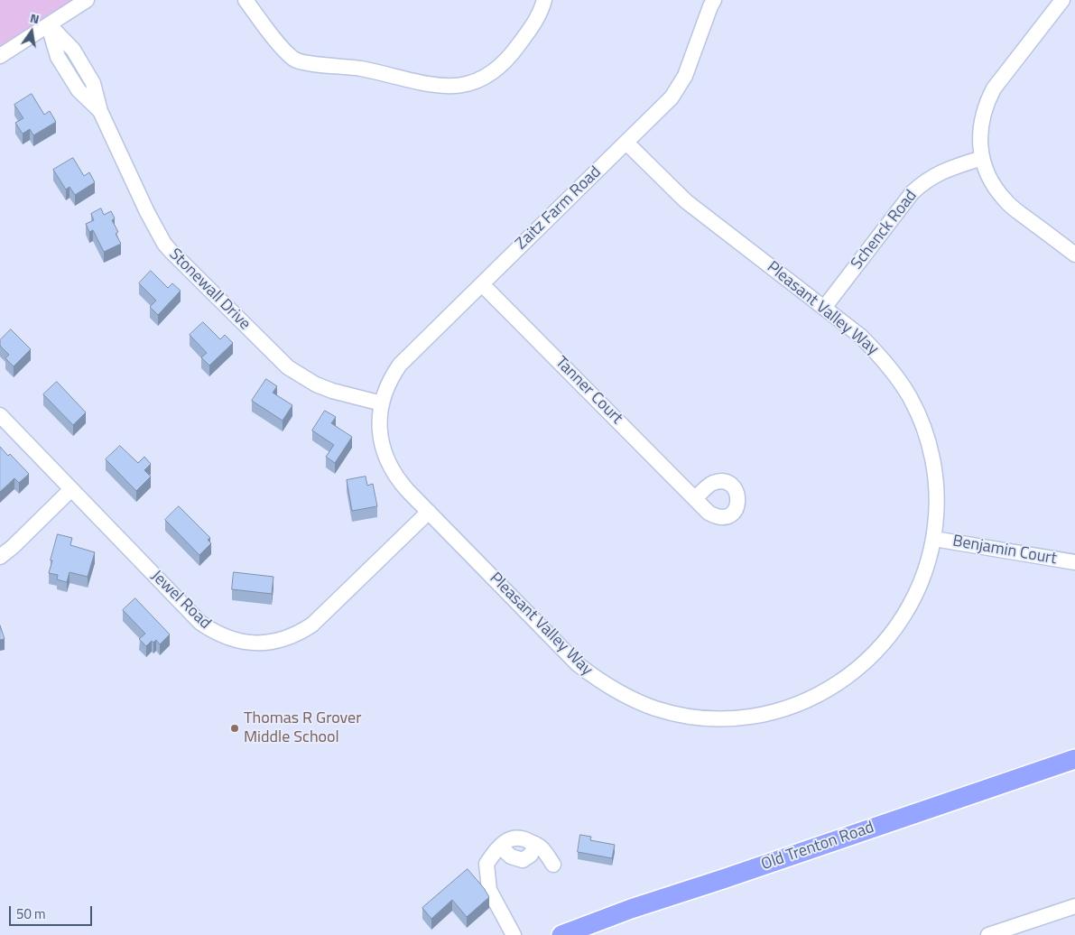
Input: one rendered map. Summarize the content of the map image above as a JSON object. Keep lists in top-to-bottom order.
{
  "streets": {
    "main road": ["Old Trenton Road"],
    "street": [
      "Zaitz Farm Road",
      "Schenck Road",
      "Stonewall Drive",
      "Pleasant Valley Way",
      "Tanner Court",
      "Benjamin Court",
      "Jewel Road"
    ]
  },
  "crossings": [
    ["Zaitz Farm Road", "Stonewall Drive"],
    ["Zaitz Farm Road", "Pleasant Valley Way"],
    ["Zaitz Farm Road", "Tanner Court"],
    ["Schenck Road", "Pleasant Valley Way"],
    ["Stonewall Drive", "Pleasant Valley Way"],
    ["Pleasant Valley Way", "Benjamin Court"],
    ["Pleasant Valley Way", "Jewel Road"]
  ],
  "places": ["Thomas R Grover Middle School"],
  "scale_bar": "50 m",
  "north": "top"
}
